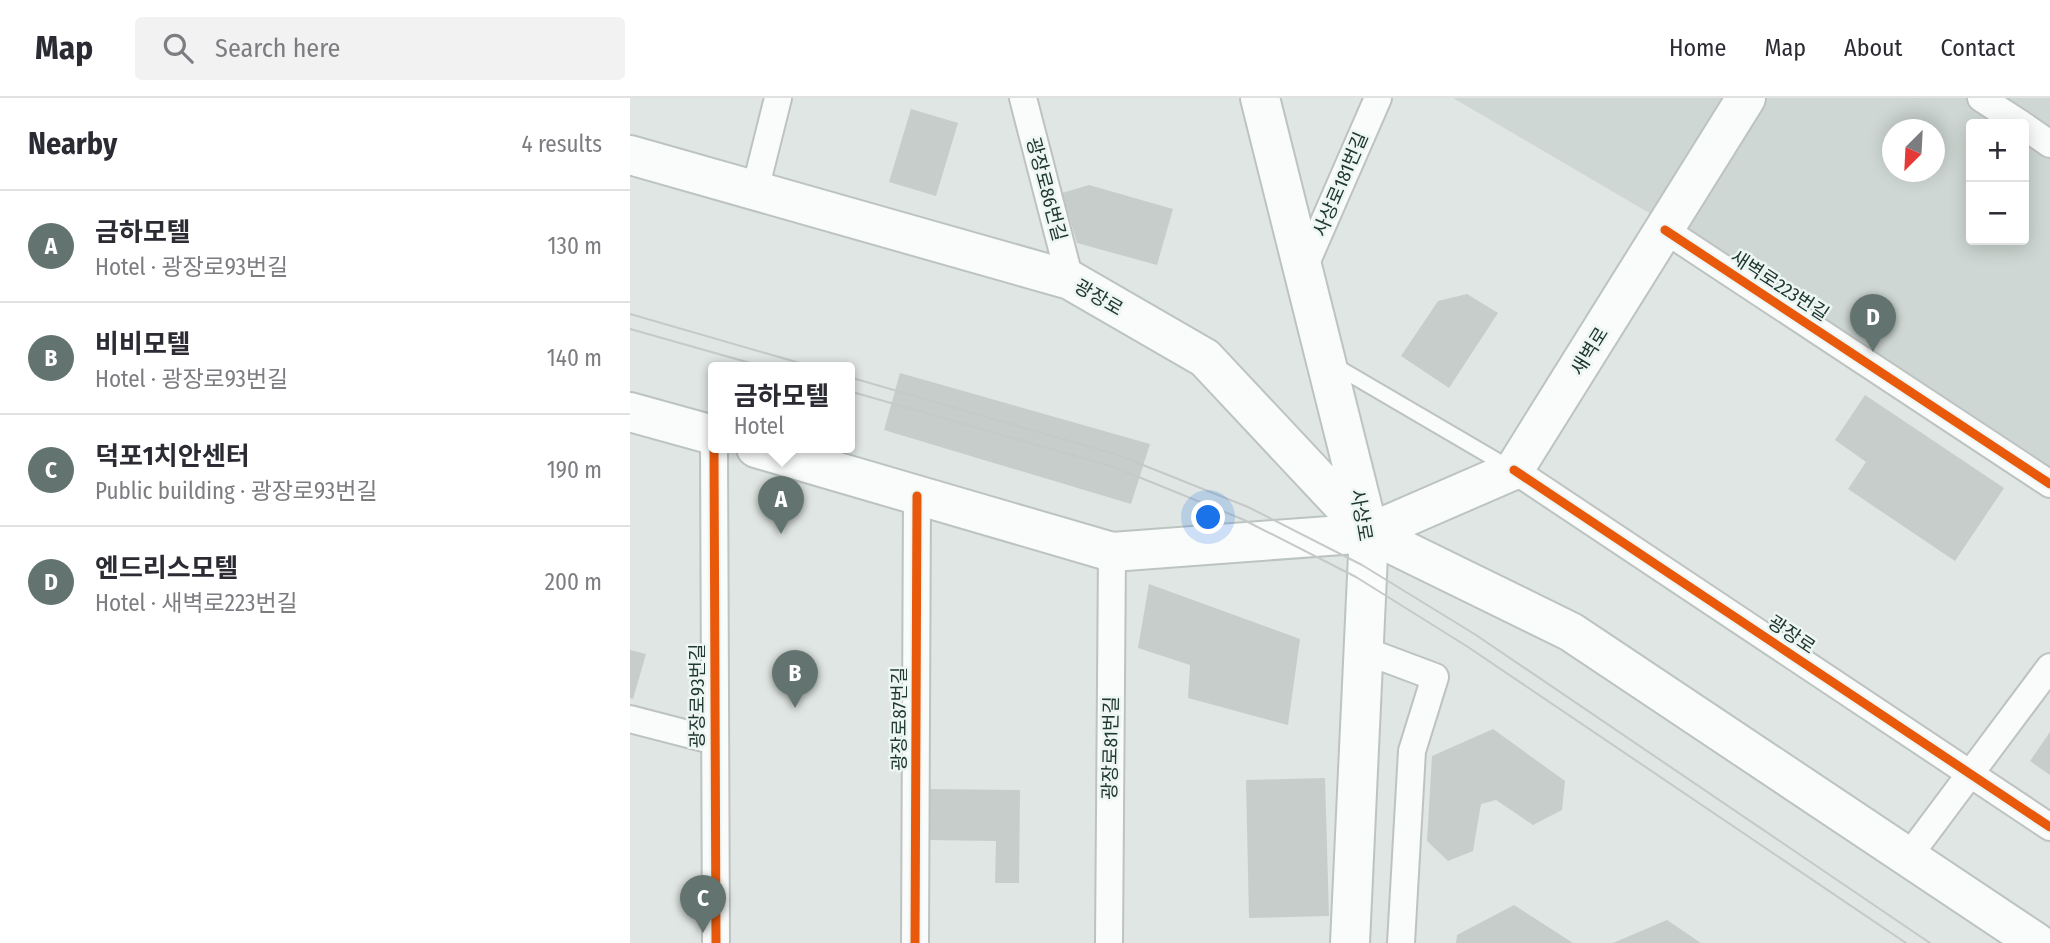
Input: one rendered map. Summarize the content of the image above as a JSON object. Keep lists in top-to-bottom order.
{
  "streets": {
    "main road": ["광장로", "새벽로", "사상로"],
    "street": [
      "사상로181번길",
      "광장로86번길",
      "새벽로223번길",
      "광장로93번길",
      "광장로87번길",
      "광장로81번길"
    ]
  },
  "crossings": [
    ["사상로181번길", "사상로"],
    ["광장로86번길", "광장로"],
    ["새벽로223번길", "새벽로"],
    ["광장로", "새벽로"],
    ["광장로", "사상로"]
  ],
  "north": "bottom left",
  "page": {
    "header": "Map",
    "search": "Search here",
    "nav": [
      "Home",
      "Map",
      "About",
      "Contact"
    ],
    "heading": ["Nearby", "4 results"],
    "map_buttons": ["+", "−"],
    "list": [
      {
        "mark": "A",
        "name": "금하모텔",
        "note": "Hotel · 광장로93번길",
        "value": "130 m"
      },
      {
        "mark": "B",
        "name": "비비모텔",
        "note": "Hotel · 광장로93번길",
        "value": "140 m"
      },
      {
        "mark": "C",
        "name": "덕포1치안센터",
        "note": "Public building · 광장로93번길",
        "value": "190 m"
      },
      {
        "mark": "D",
        "name": "엔드리스모텔",
        "note": "Hotel · 새벽로223번길",
        "value": "200 m"
      }
    ],
    "pins": [
      "D",
      "A",
      "B",
      "C"
    ],
    "popup": ["금하모텔", "Hotel"]
  }
}
